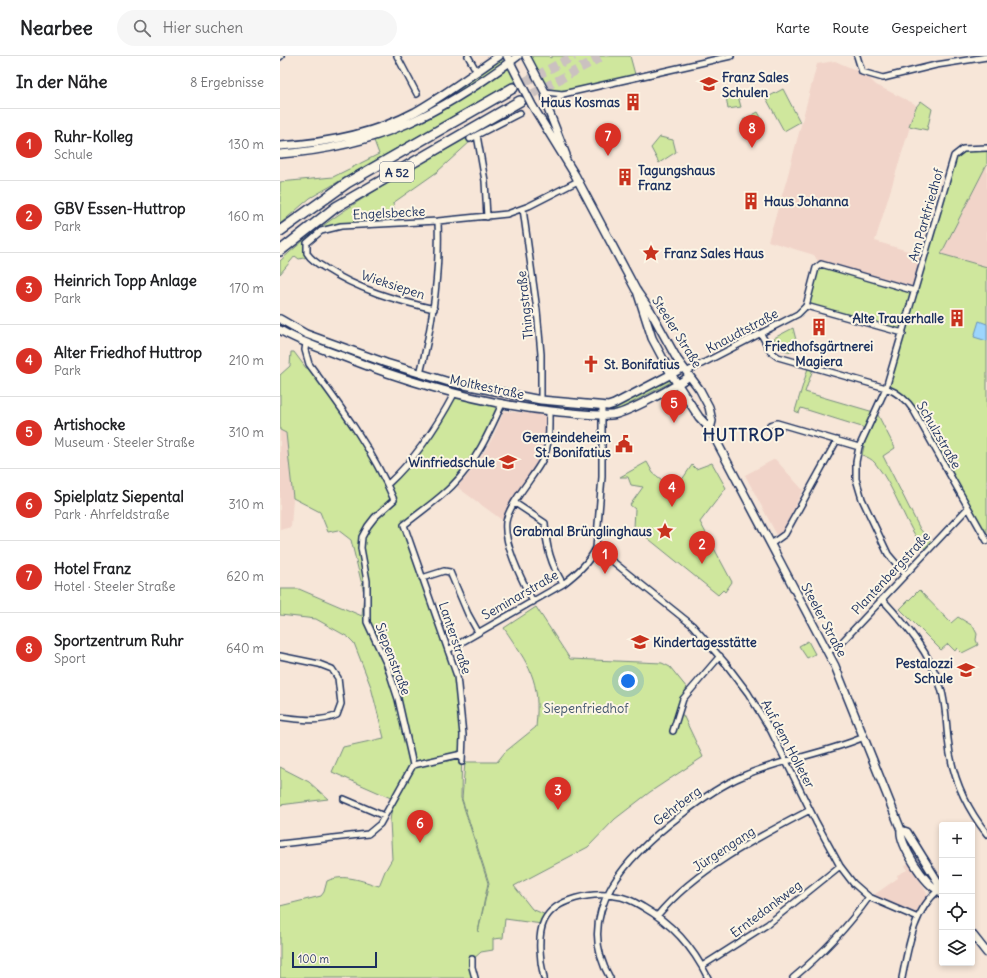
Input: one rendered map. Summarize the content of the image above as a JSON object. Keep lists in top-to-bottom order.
{
  "streets": {
    "highway": ["A 52"],
    "main road": ["Steeler Straße", "Moltkestraße"],
    "street": [
      "Engelsbecke",
      "Am Parkfriedhof",
      "Wieksiepen",
      "Thingstraße",
      "Knaudtstraße",
      "Schulzstraße",
      "Plantenbergstraße",
      "Seminarstraße",
      "Lanterstraße",
      "Siepenstraße",
      "Auf dem Holleter",
      "Gehrberg",
      "Jürgengang",
      "Erntedankweg"
    ]
  },
  "crossings": [
    ["Engelsbecke", "Wieksiepen"],
    ["Engelsbecke", "Thingstraße"],
    ["Engelsbecke", "Steeler Straße"],
    ["Am Parkfriedhof", "Schulzstraße"],
    ["Am Parkfriedhof", "Plantenbergstraße"],
    ["Thingstraße", "Moltkestraße"],
    ["Knaudtstraße", "Steeler Straße"],
    ["Knaudtstraße", "Moltkestraße"],
    ["Knaudtstraße", "Schulzstraße"],
    ["Steeler Straße", "Moltkestraße"],
    ["Steeler Straße", "Plantenbergstraße"],
    ["Steeler Straße", "Gehrberg"],
    ["Moltkestraße", "Lanterstraße"],
    ["Schulzstraße", "Plantenbergstraße"],
    ["Seminarstraße", "Lanterstraße"],
    ["Seminarstraße", "Auf dem Holleter"],
    ["Auf dem Holleter", "Gehrberg"],
    ["Auf dem Holleter", "Jürgengang"],
    ["Auf dem Holleter", "Erntedankweg"]
  ],
  "districts": ["HUTTROP"],
  "parks": ["Siepenfriedhof"],
  "places": {
    "school or university": [
      "Franz Sales Schulen",
      "Winfriedschule",
      "Kindertagesstätte",
      "Pestalozzi Schule"
    ],
    "building": [
      "Haus Kosmas",
      "Tagungshaus Franz",
      "Haus Johanna",
      "Alte Trauerhalle",
      "Friedhofsgärtnerei Magiera"
    ],
    "place": ["Franz Sales Haus", "Grabmal Brünglinghaus"],
    "church": ["St. Bonifatius"],
    "public building": ["Gemeindeheim St. Bonifatius"]
  },
  "scale_bar": "100 m",
  "page": {
    "header": "Nearbee",
    "search": "Hier suchen",
    "nav": ["Karte", "Route", "Gespeichert"],
    "heading": ["In der Nähe", "8 Ergebnisse"],
    "list": [
      {
        "mark": "1",
        "name": "Ruhr-Kolleg",
        "note": "Schule",
        "value": "130 m"
      },
      {
        "mark": "2",
        "name": "GBV Essen-Huttrop",
        "note": "Park",
        "value": "160 m"
      },
      {
        "mark": "3",
        "name": "Heinrich Topp Anlage",
        "note": "Park",
        "value": "170 m"
      },
      {
        "mark": "4",
        "name": "Alter Friedhof Huttrop",
        "note": "Park",
        "value": "210 m"
      },
      {
        "mark": "5",
        "name": "Artishocke",
        "note": "Museum · Steeler Straße",
        "value": "310 m"
      },
      {
        "mark": "6",
        "name": "Spielplatz Siepental",
        "note": "Park · Ahrfeldstraße",
        "value": "310 m"
      },
      {
        "mark": "7",
        "name": "Hotel Franz",
        "note": "Hotel · Steeler Straße",
        "value": "620 m"
      },
      {
        "mark": "8",
        "name": "Sportzentrum Ruhr",
        "note": "Sport",
        "value": "640 m"
      }
    ],
    "pins": [
      "8",
      "7",
      "5",
      "4",
      "2",
      "1",
      "3",
      "6"
    ],
    "map_buttons": ["+", "−"],
    "scale": "100 m"
  }
}
